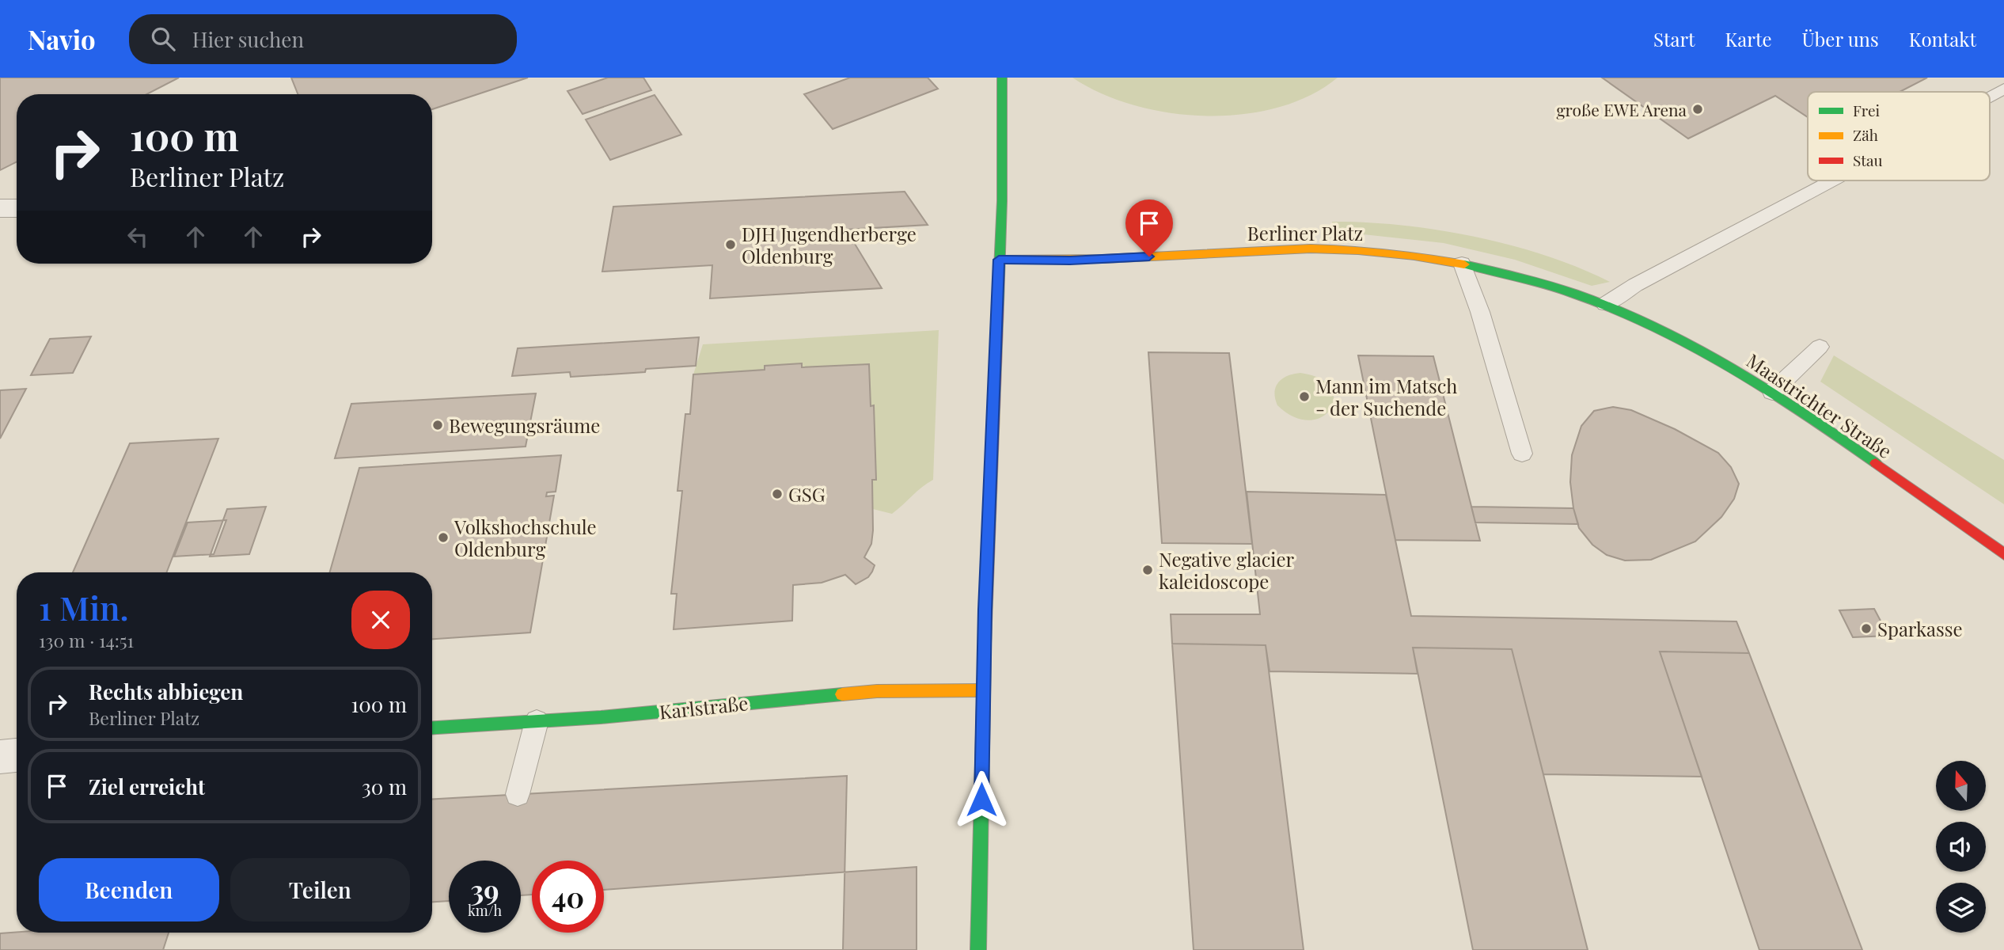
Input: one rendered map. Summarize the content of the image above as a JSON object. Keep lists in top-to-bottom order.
{
  "streets": {
    "street": ["Berliner Platz", "Maastrichter Straße", "Karlstraße"]
  },
  "crossings": [
    ["Berliner Platz", "Maastrichter Straße"]
  ],
  "places": [
    "große EWE Arena",
    "DJH Jugendherberge Oldenburg",
    "Mann im Matsch - der Suchende",
    "Bewegungsräume",
    "GSG",
    "Volkshochschule Oldenburg",
    "Negative glacier kaleidoscope",
    "Sparkasse"
  ],
  "legend": ["Frei", "Zäh", "Stau"],
  "north": "top",
  "page": {
    "header": "Navio",
    "search": "Hier suchen",
    "nav": [
      "Start",
      "Karte",
      "Über uns",
      "Kontakt"
    ],
    "turn": ["100 m", "Berliner Platz"],
    "heading": ["1 Min.", "130 m · 14:51"],
    "list": [
      {
        "name": "Rechts abbiegen",
        "note": "Berliner Platz",
        "value": "100 m"
      },
      {
        "name": "Ziel erreicht",
        "value": "30 m"
      }
    ],
    "buttons": ["Beenden", "Teilen"],
    "speed": "39 km/h",
    "limit": "40"
  }
}
